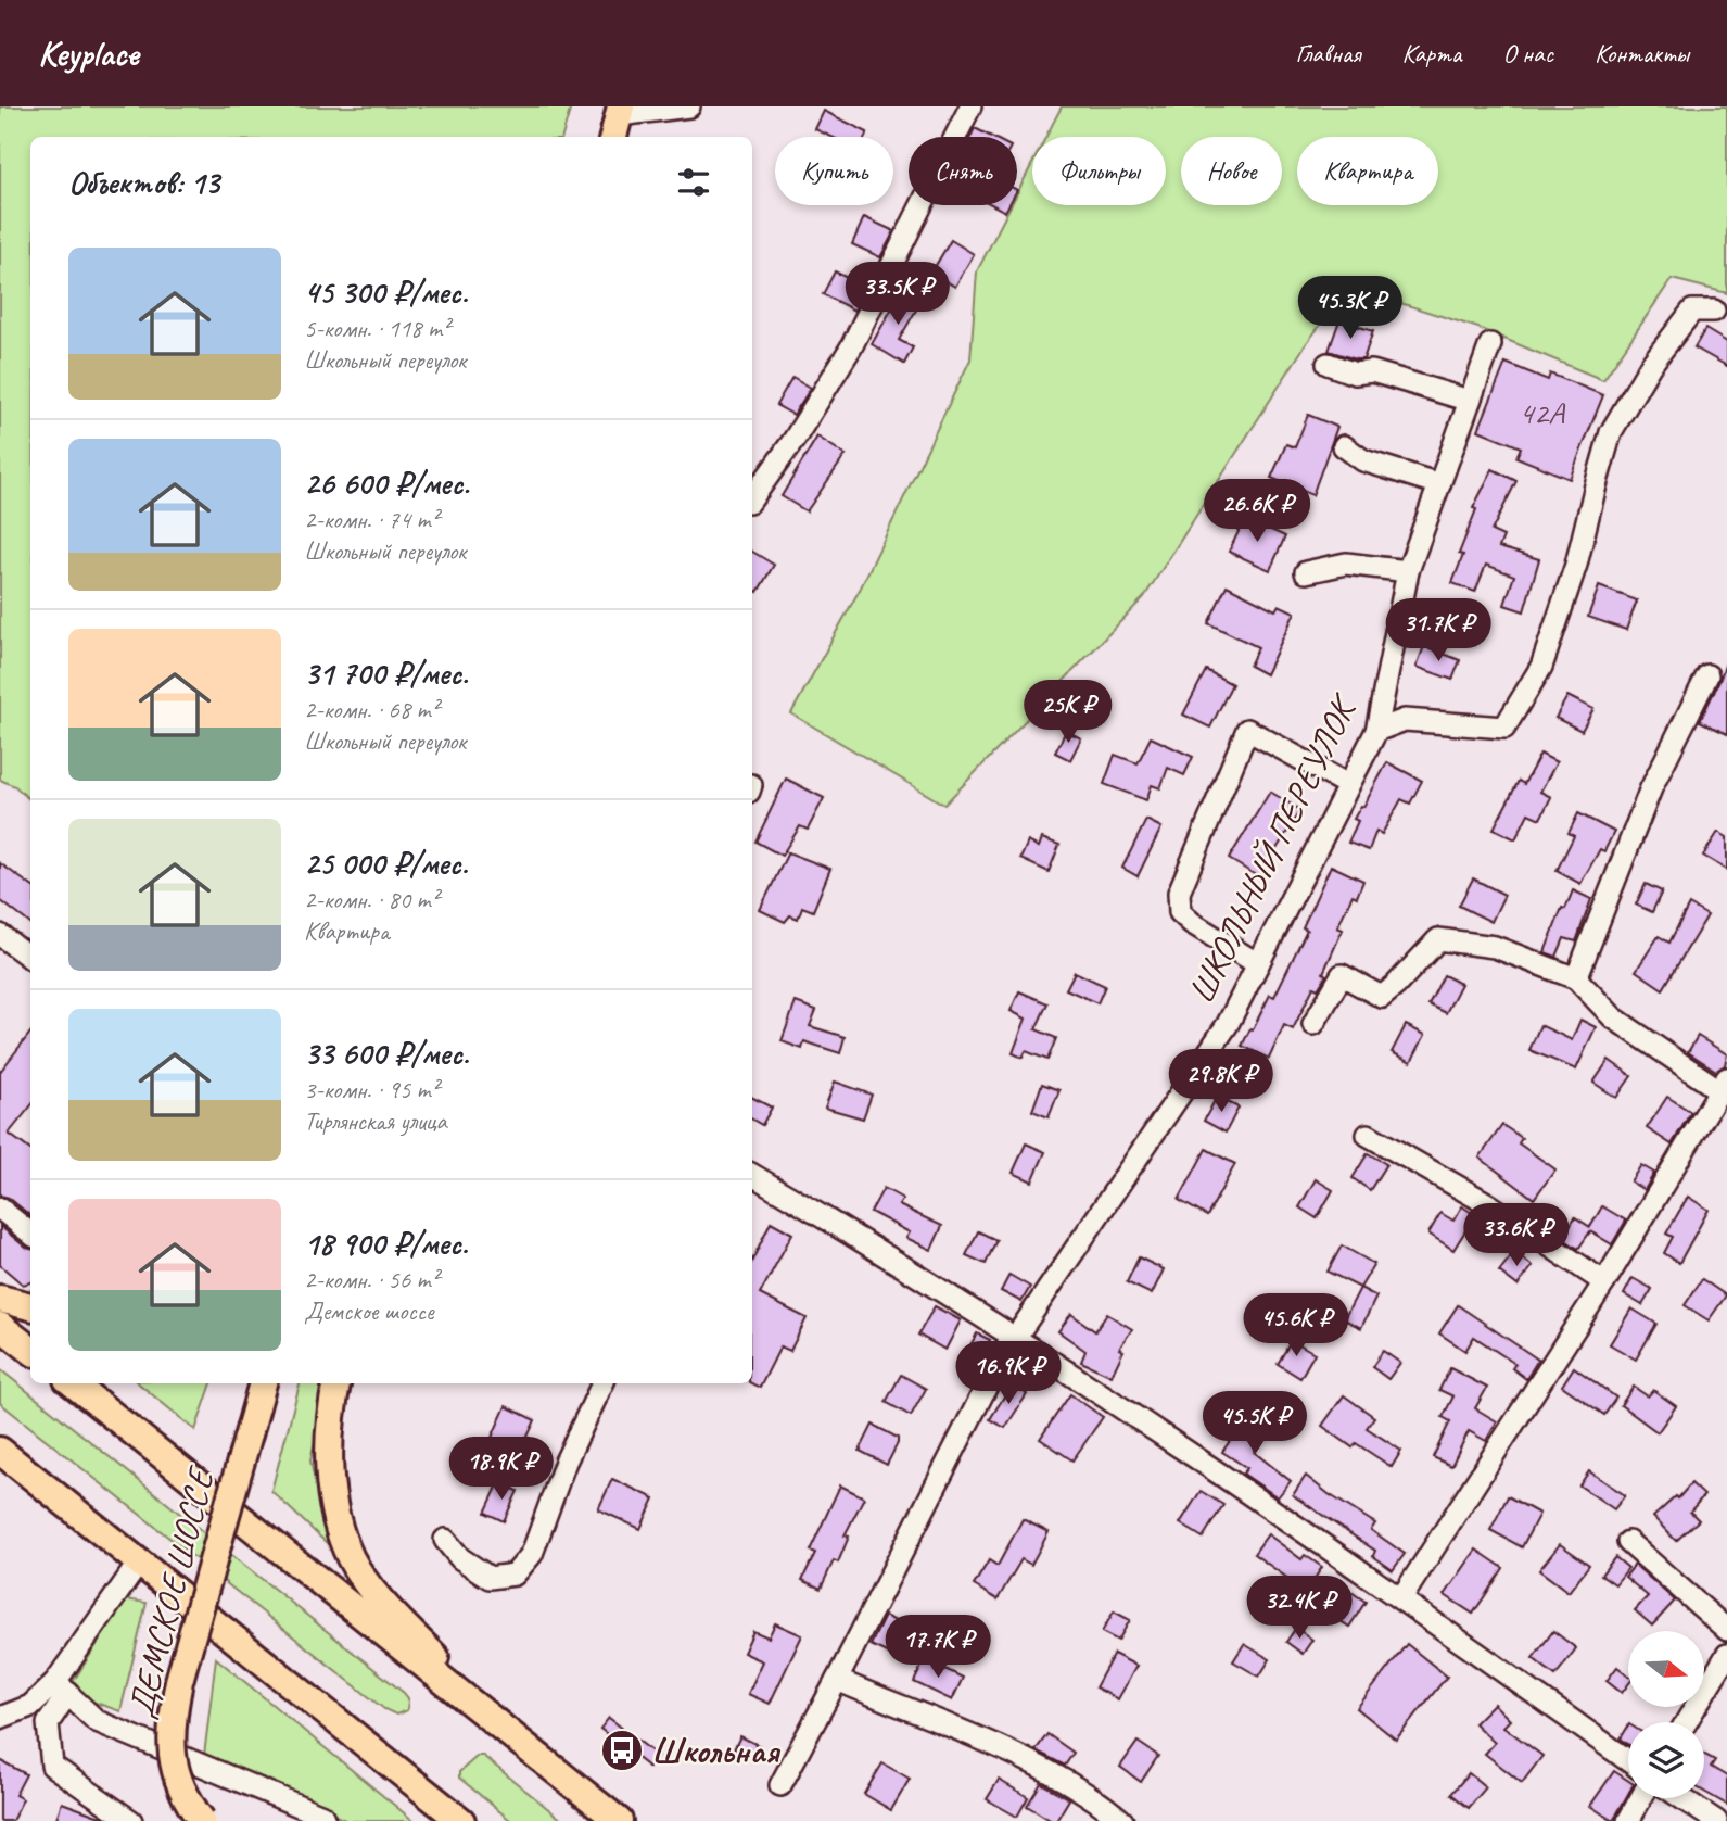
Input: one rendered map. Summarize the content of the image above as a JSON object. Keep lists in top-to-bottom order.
{
  "streets": {
    "main road": ["ДЕМСКОЕ ШОССЕ"],
    "street": ["ШКОЛЬНЫЙ ПЕРЕУЛОК"]
  },
  "places": {
    "bus stop": ["Школьная"]
  },
  "house_numbers": ["42А"],
  "north": "right",
  "page": {
    "header": "Keyplace",
    "nav": [
      "Главная",
      "Карта",
      "О нас",
      "Контакты"
    ],
    "chip": [
      "Купить",
      "Снять",
      "Фильтры",
      "Новое",
      "Квартира"
    ],
    "heading": "Объектов: 13",
    "list": [
      {
        "name": "45 300 ₽/мес.",
        "note": "5-комн. · 118 m² · Школьный переулок"
      },
      {
        "name": "26 600 ₽/мес.",
        "note": "2-комн. · 74 m² · Школьный переулок"
      },
      {
        "name": "31 700 ₽/мес.",
        "note": "2-комн. · 68 m² · Школьный переулок"
      },
      {
        "name": "25 000 ₽/мес.",
        "note": "2-комн. · 80 m² · Квартира"
      },
      {
        "name": "33 600 ₽/мес.",
        "note": "3-комн. · 95 m² · Тирлянская улица"
      },
      {
        "name": "18 900 ₽/мес.",
        "note": "2-комн. · 56 m² · Демское шоссе"
      }
    ],
    "price": [
      "33.5K ₽",
      "45.3K ₽",
      "26.6K ₽",
      "31.7K ₽",
      "25K ₽",
      "29.8K ₽",
      "33.6K ₽",
      "45.6K ₽",
      "16.9K ₽",
      "45.5K ₽",
      "18.9K ₽",
      "32.4K ₽",
      "17.7K ₽"
    ]
  }
}
